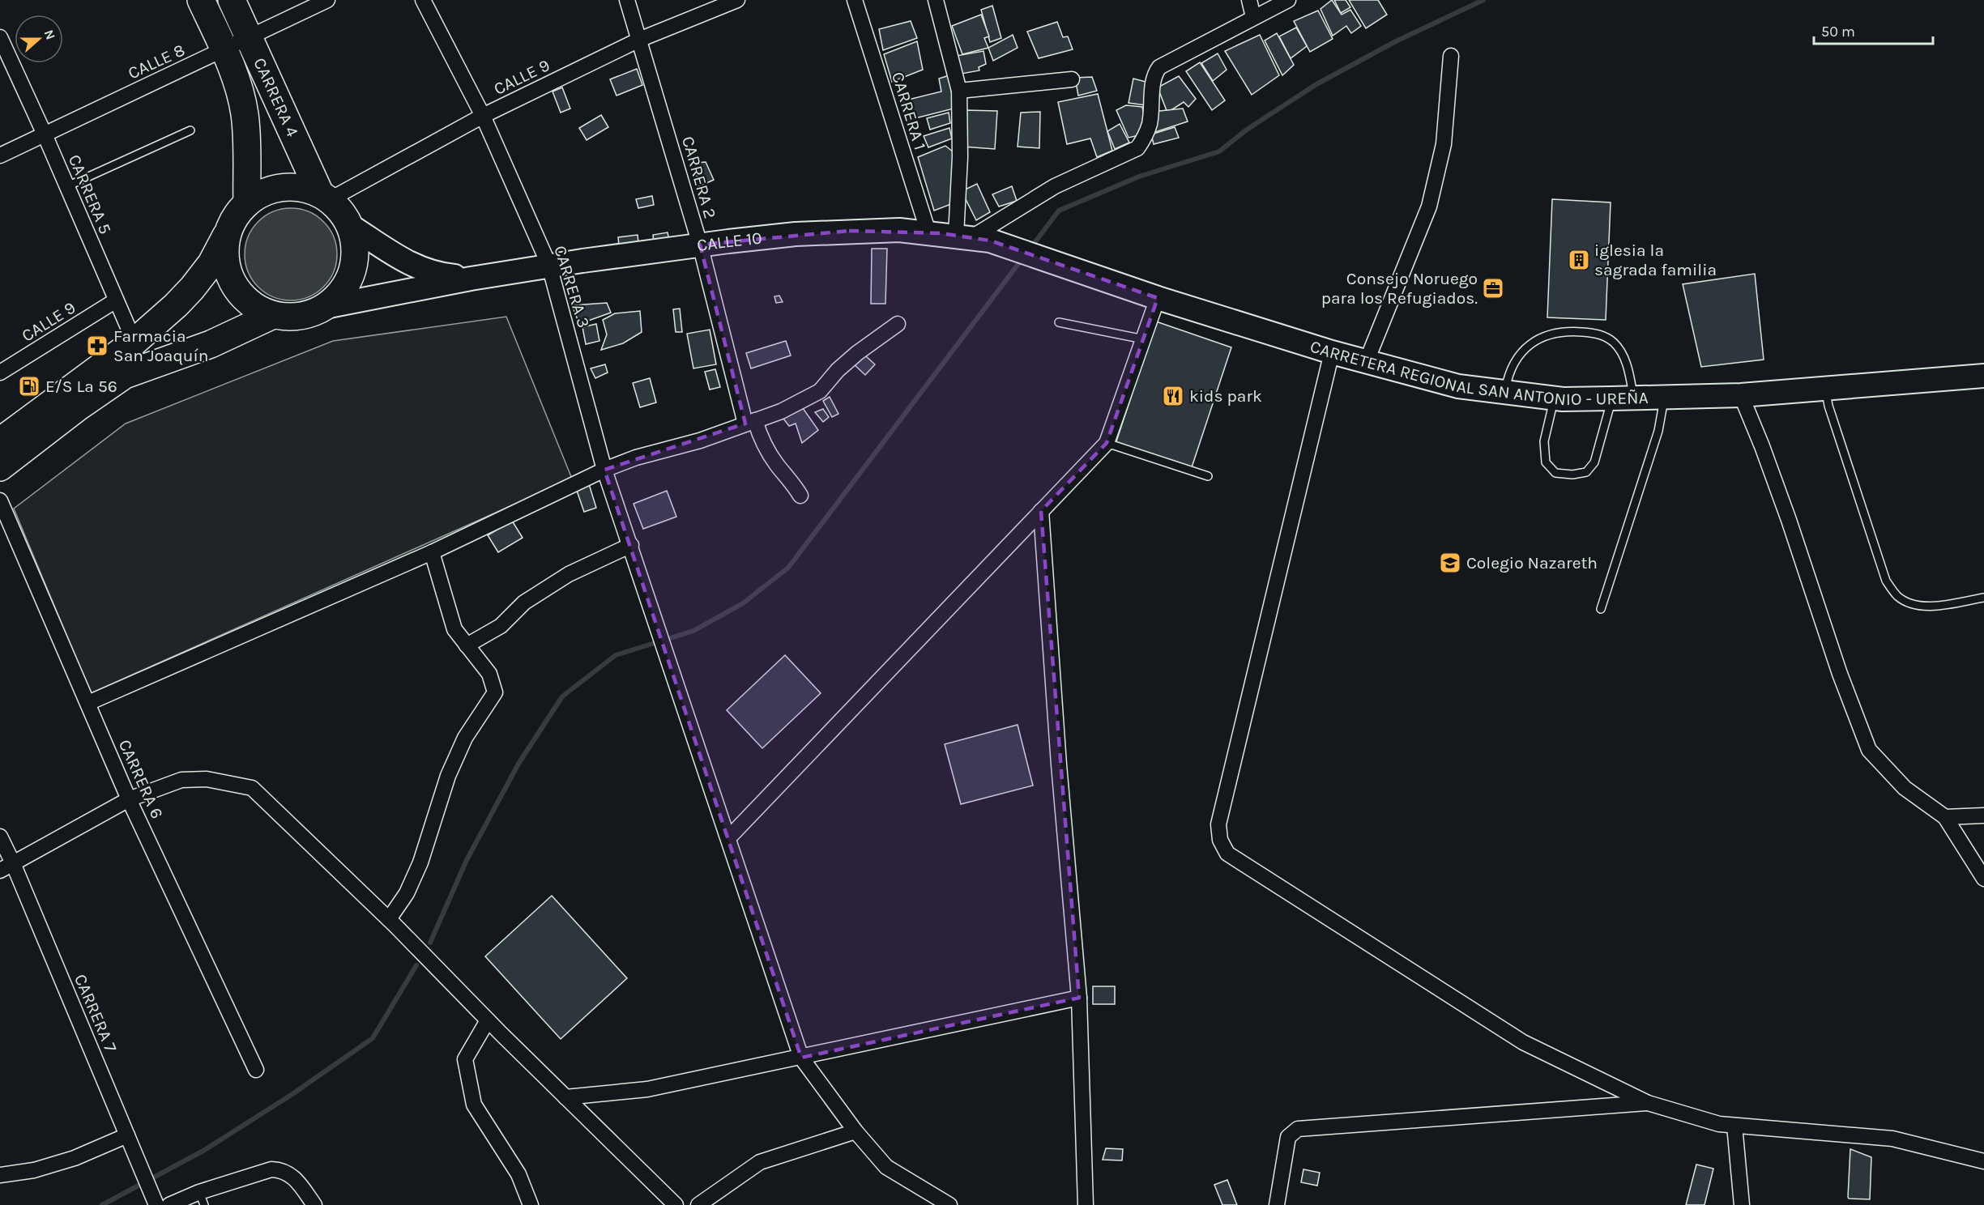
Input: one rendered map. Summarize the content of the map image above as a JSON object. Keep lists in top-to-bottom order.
{
  "streets": {
    "highway": ["CARRERA 4"],
    "main road": ["CALLE 10", "CARRETERA REGIONAL SAN ANTONIO - UREÑA"],
    "street": [
      "CALLE 8",
      "CALLE 9",
      "CARRERA 1",
      "CARRERA 2",
      "CARRERA 5",
      "CARRERA 3",
      "CARRERA 6",
      "CARRERA 7"
    ]
  },
  "crossings": [
    ["CALLE 8", "CARRERA 4"],
    ["CALLE 8", "CARRERA 5"],
    ["CALLE 9", "CARRERA 4"],
    ["CALLE 9", "CARRERA 2"],
    ["CALLE 9", "CARRERA 5"],
    ["CALLE 9", "CALLE 10"],
    ["CALLE 9", "CARRERA 3"],
    ["CARRERA 4", "CALLE 10"],
    ["CARRERA 1", "CALLE 10"],
    ["CARRERA 2", "CALLE 10"],
    ["CALLE 10", "CARRERA 3"],
    ["CALLE 10", "CARRETERA REGIONAL SAN ANTONIO - UREÑA"]
  ],
  "places": {
    "building": ["iglesia la sagrada familia"],
    "office": ["Consejo Noruego para los Refugiados."],
    "pharmacy": ["Farmacia San Joaquín"],
    "fuel station": ["E/S La 56"],
    "restaurant": ["kids park"],
    "school or university": ["Colegio Nazareth"]
  },
  "scale_bar": "50 m",
  "north": "right"
}
